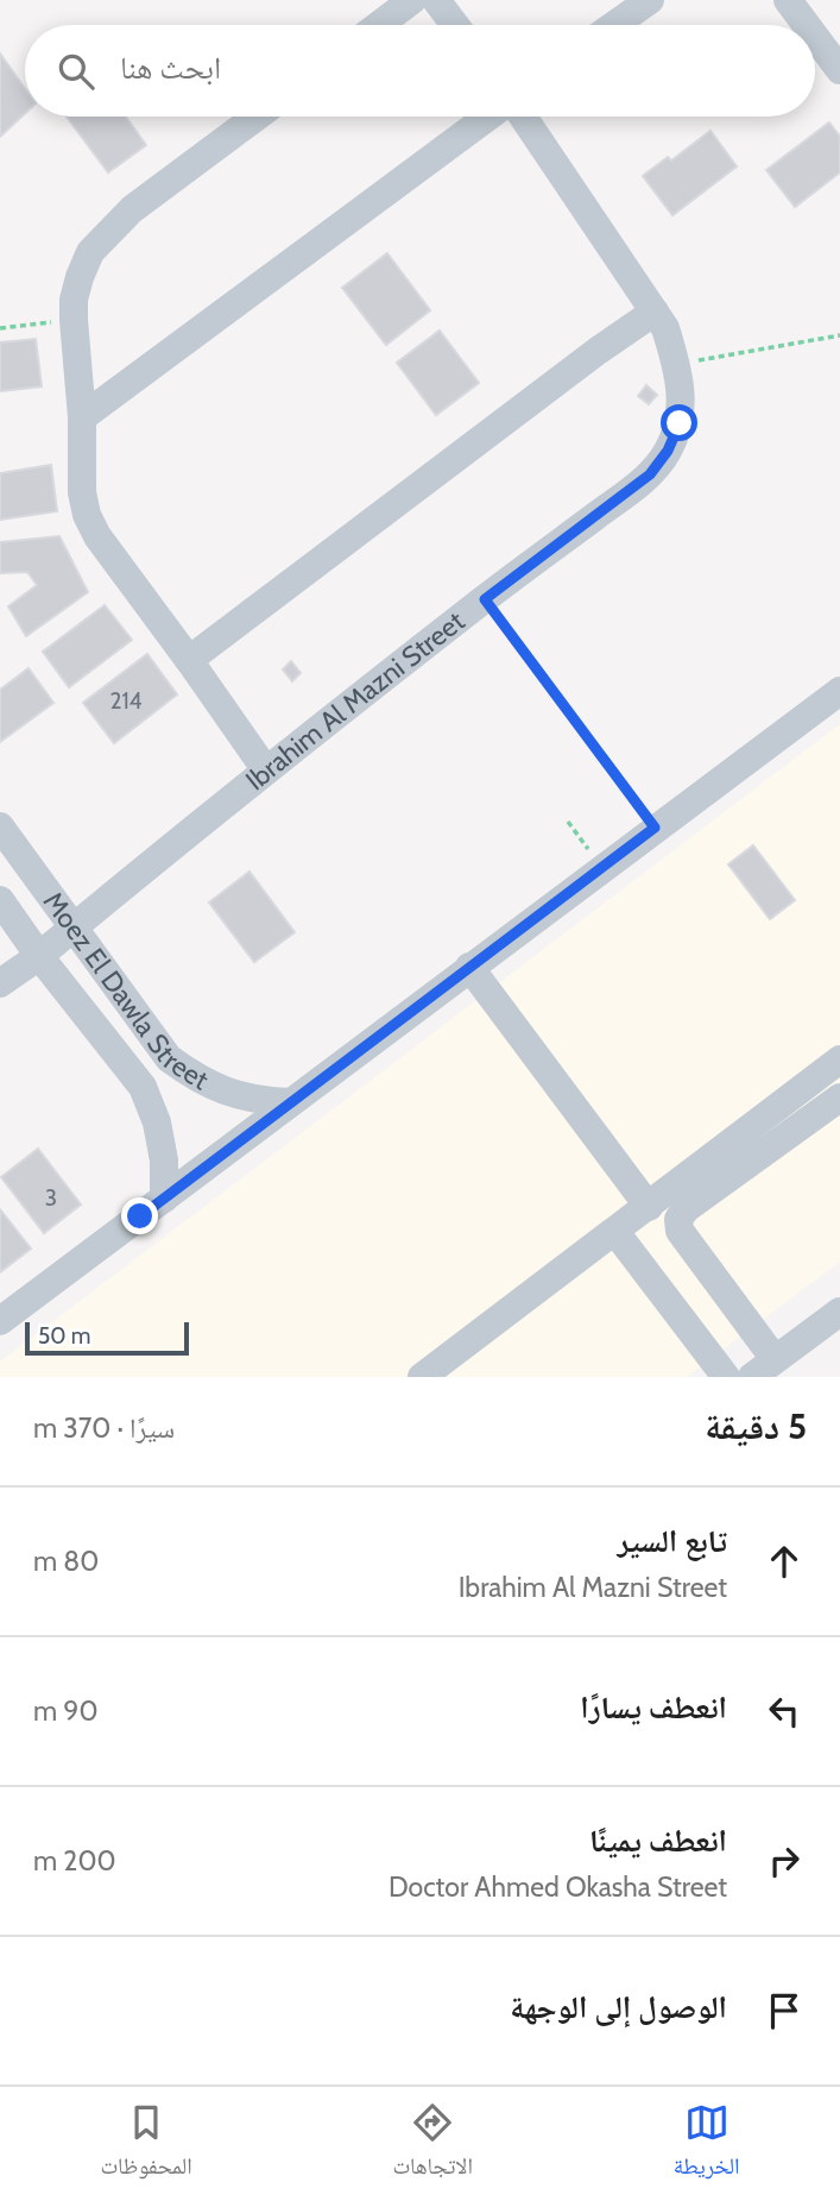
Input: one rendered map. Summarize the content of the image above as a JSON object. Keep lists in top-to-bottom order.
{
  "streets": {
    "street": ["Ibrahim Al Mazni Street", "Moez El Dawla Street"]
  },
  "crossings": [
    ["Ibrahim Al Mazni Street", "Moez El Dawla Street"]
  ],
  "house_numbers": ["214", "3"],
  "scale_bar": "50 m",
  "page": {
    "search": "ابحث هنا",
    "scale": "50 m",
    "heading": ["5 دقيقة", "سيرًا · 370 m"],
    "list": [
      ["تابع السير", "Ibrahim Al Mazni Street", "80 m"],
      ["انعطف يسارًا", "90 m"],
      ["انعطف يمينًا", "Doctor Ahmed Okasha Street", "200 m"],
      "الوصول إلى الوجهة"
    ],
    "nav": ["الخريطة", "الاتجاهات", "المحفوظات"]
  }
}
